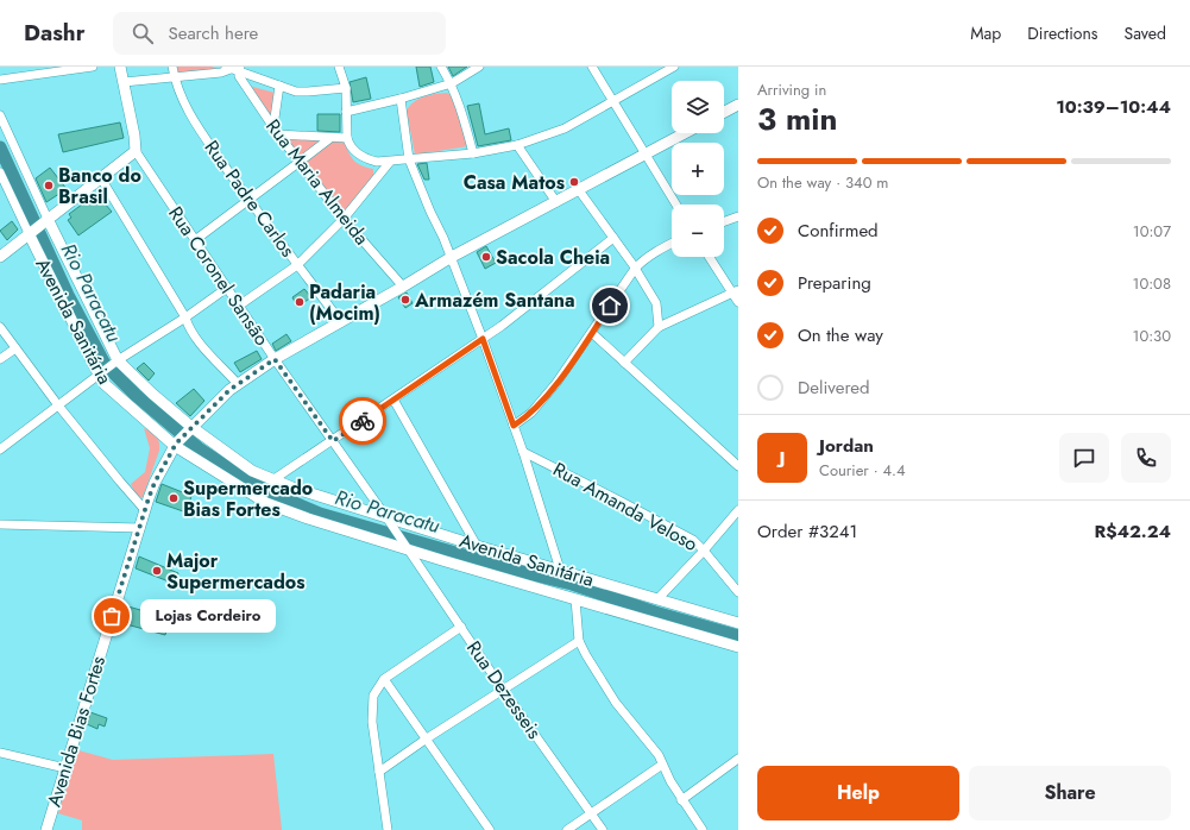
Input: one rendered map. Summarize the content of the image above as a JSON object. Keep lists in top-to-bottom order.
{
  "streets": {
    "street": [
      "Rua Maria Almeida",
      "Rua Padre Carlos",
      "Rua Coronel Sansão",
      "Avenida Sanitária",
      "Rua Amanda Veloso",
      "Rua Dezesseis",
      "Avenida Bias Fortes"
    ]
  },
  "crossings": [
    ["Rua Maria Almeida", "Avenida Bias Fortes"],
    ["Rua Padre Carlos", "Avenida Bias Fortes"],
    ["Rua Coronel Sansão", "Avenida Sanitária"],
    ["Rua Coronel Sansão", "Rua Dezesseis"],
    ["Rua Coronel Sansão", "Avenida Bias Fortes"],
    ["Avenida Sanitária", "Rua Dezesseis"],
    ["Avenida Sanitária", "Avenida Bias Fortes"]
  ],
  "water": ["Rio Paracatu"],
  "places": [
    "Casa Matos",
    "Banco do Brasil",
    "Sacola Cheia",
    "Armazém Santana",
    "Padaria (Mocim)",
    "Supermercado Bias Fortes",
    "Major Supermercados",
    "Lojas Cordeiro"
  ],
  "page": {
    "header": "Dashr",
    "search": "Search here",
    "nav": ["Map", "Directions", "Saved"],
    "heading": ["3 min", "Arriving in", "10:39–10:44"],
    "panel": [
      "Jordan",
      "Courier · 4.4",
      "Order #3241",
      "R$42.24"
    ],
    "map_buttons": ["+", "−"],
    "bar": "On the way · 340 m",
    "list": [
      ["Confirmed", "10:07"],
      ["Preparing", "10:08"],
      ["On the way", "10:30"],
      "Delivered"
    ],
    "round": "J",
    "bubble": "Lojas Cordeiro",
    "buttons": ["Help", "Share"]
  }
}
